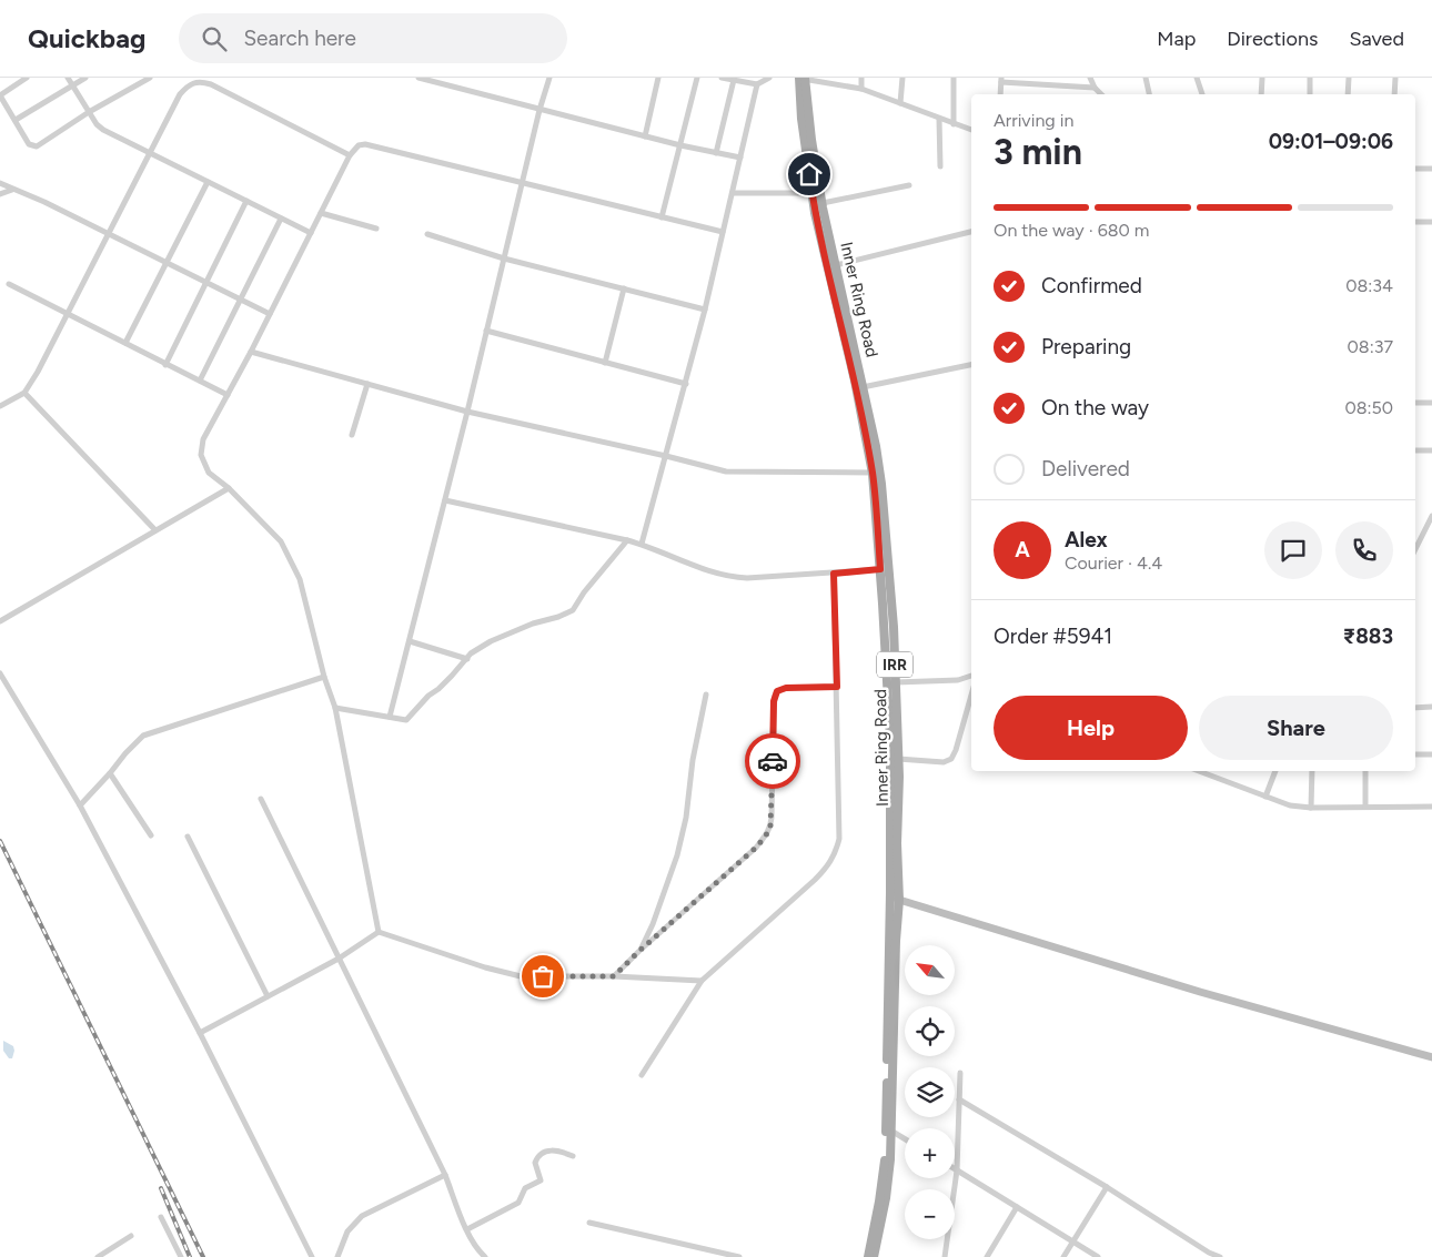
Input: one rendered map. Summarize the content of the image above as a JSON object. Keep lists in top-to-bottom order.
{
  "streets": {
    "main road": ["Inner Ring Road", "IRR"]
  },
  "north": "top left",
  "page": {
    "header": "Quickbag",
    "search": "Search here",
    "nav": ["Map", "Directions", "Saved"],
    "heading": ["3 min", "Arriving in", "09:01–09:06"],
    "panel": [
      "Alex",
      "Courier · 4.4",
      "Order #5941",
      "₹883"
    ],
    "bar": "On the way · 680 m",
    "list": [
      ["Confirmed", "08:34"],
      ["Preparing", "08:37"],
      ["On the way", "08:50"],
      "Delivered"
    ],
    "round": "A",
    "buttons": ["Help", "Share"],
    "map_buttons": ["+", "−"]
  }
}
